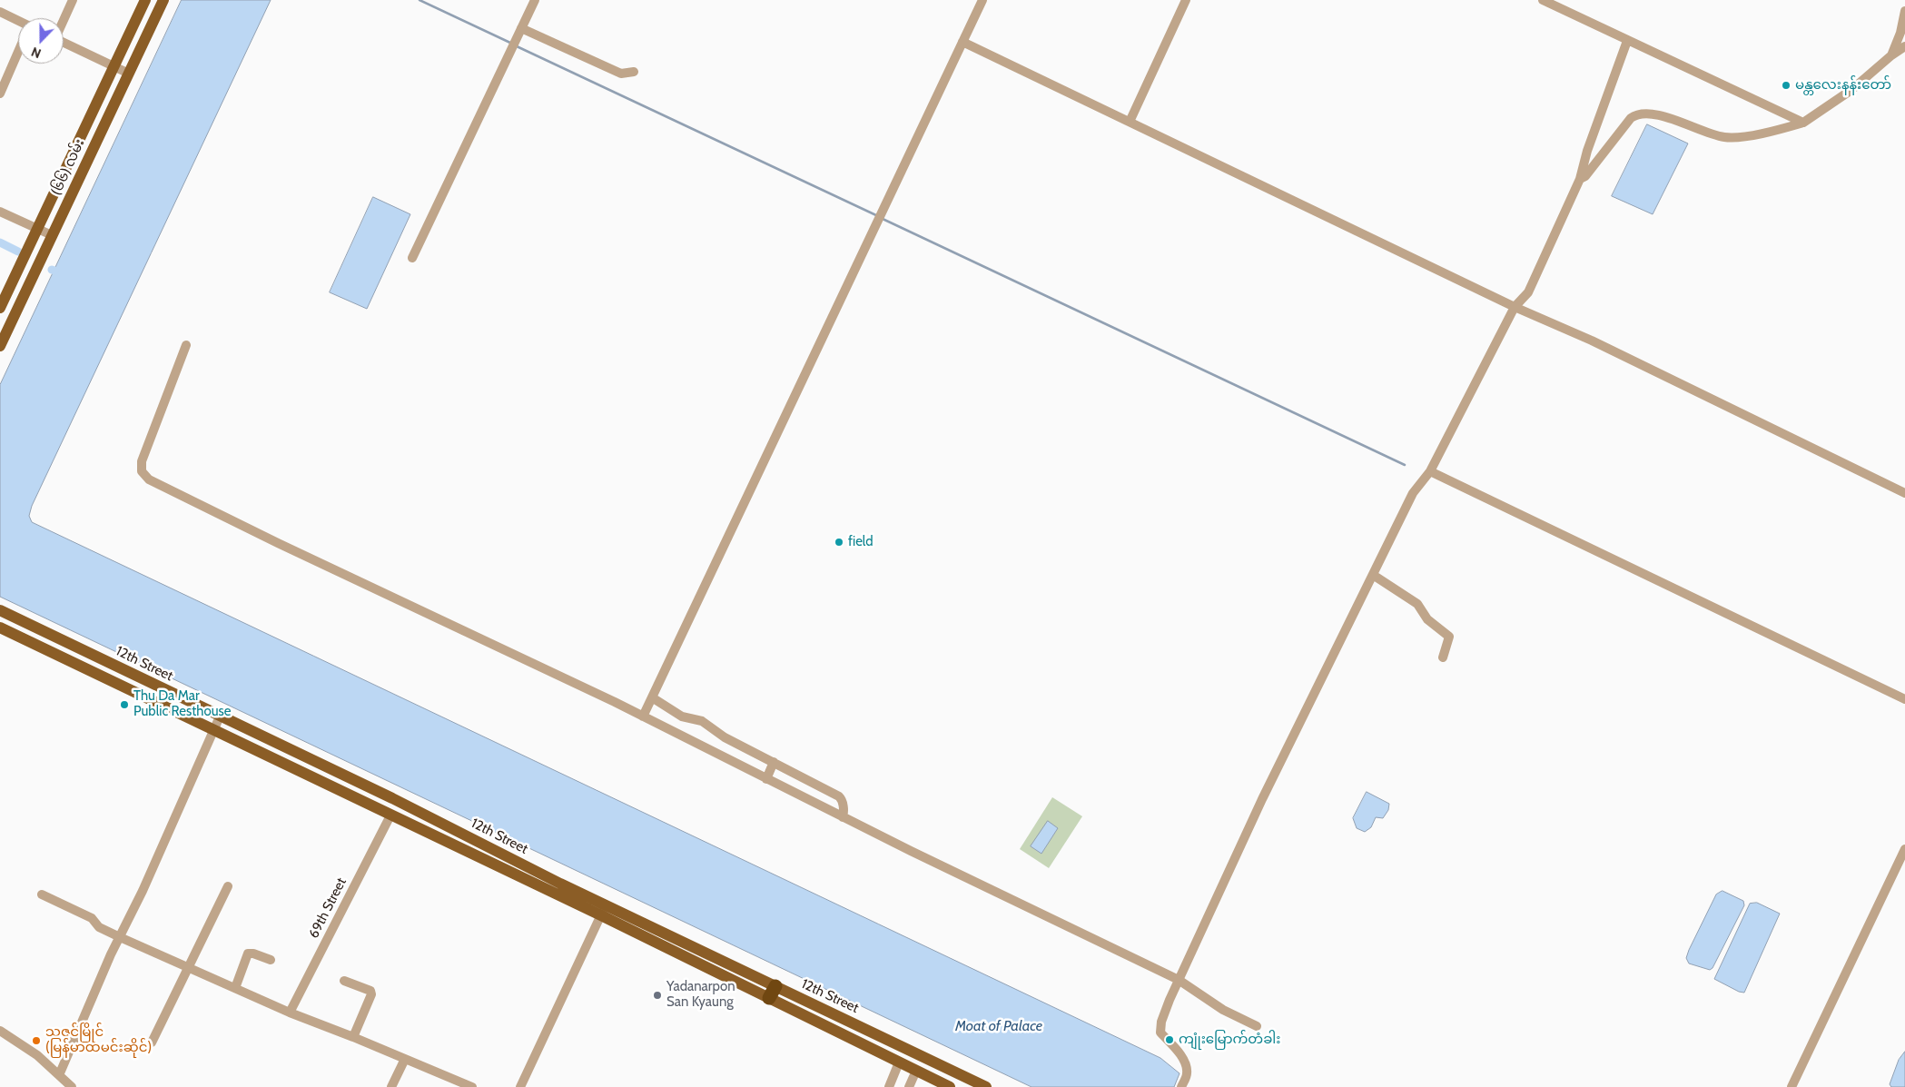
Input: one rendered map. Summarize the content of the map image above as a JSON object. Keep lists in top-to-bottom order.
{
  "streets": {
    "main road": ["(၆၆) လမ်း", "12th Street"],
    "street": ["69th Street"]
  },
  "crossings": [
    ["12th Street", "69th Street"]
  ],
  "water": ["Moat of Palace"],
  "places": [
    "မန္တလေးနန်းတော်",
    "field",
    "Thu Da Mar Public Resthouse",
    "Yadanarpon San Kyaung",
    "ကျုံးမြောက်တံခါး",
    "သဇင်မြိုင် (မြန်မာထမင်းဆိုင်)"
  ],
  "north": "bottom"
}
